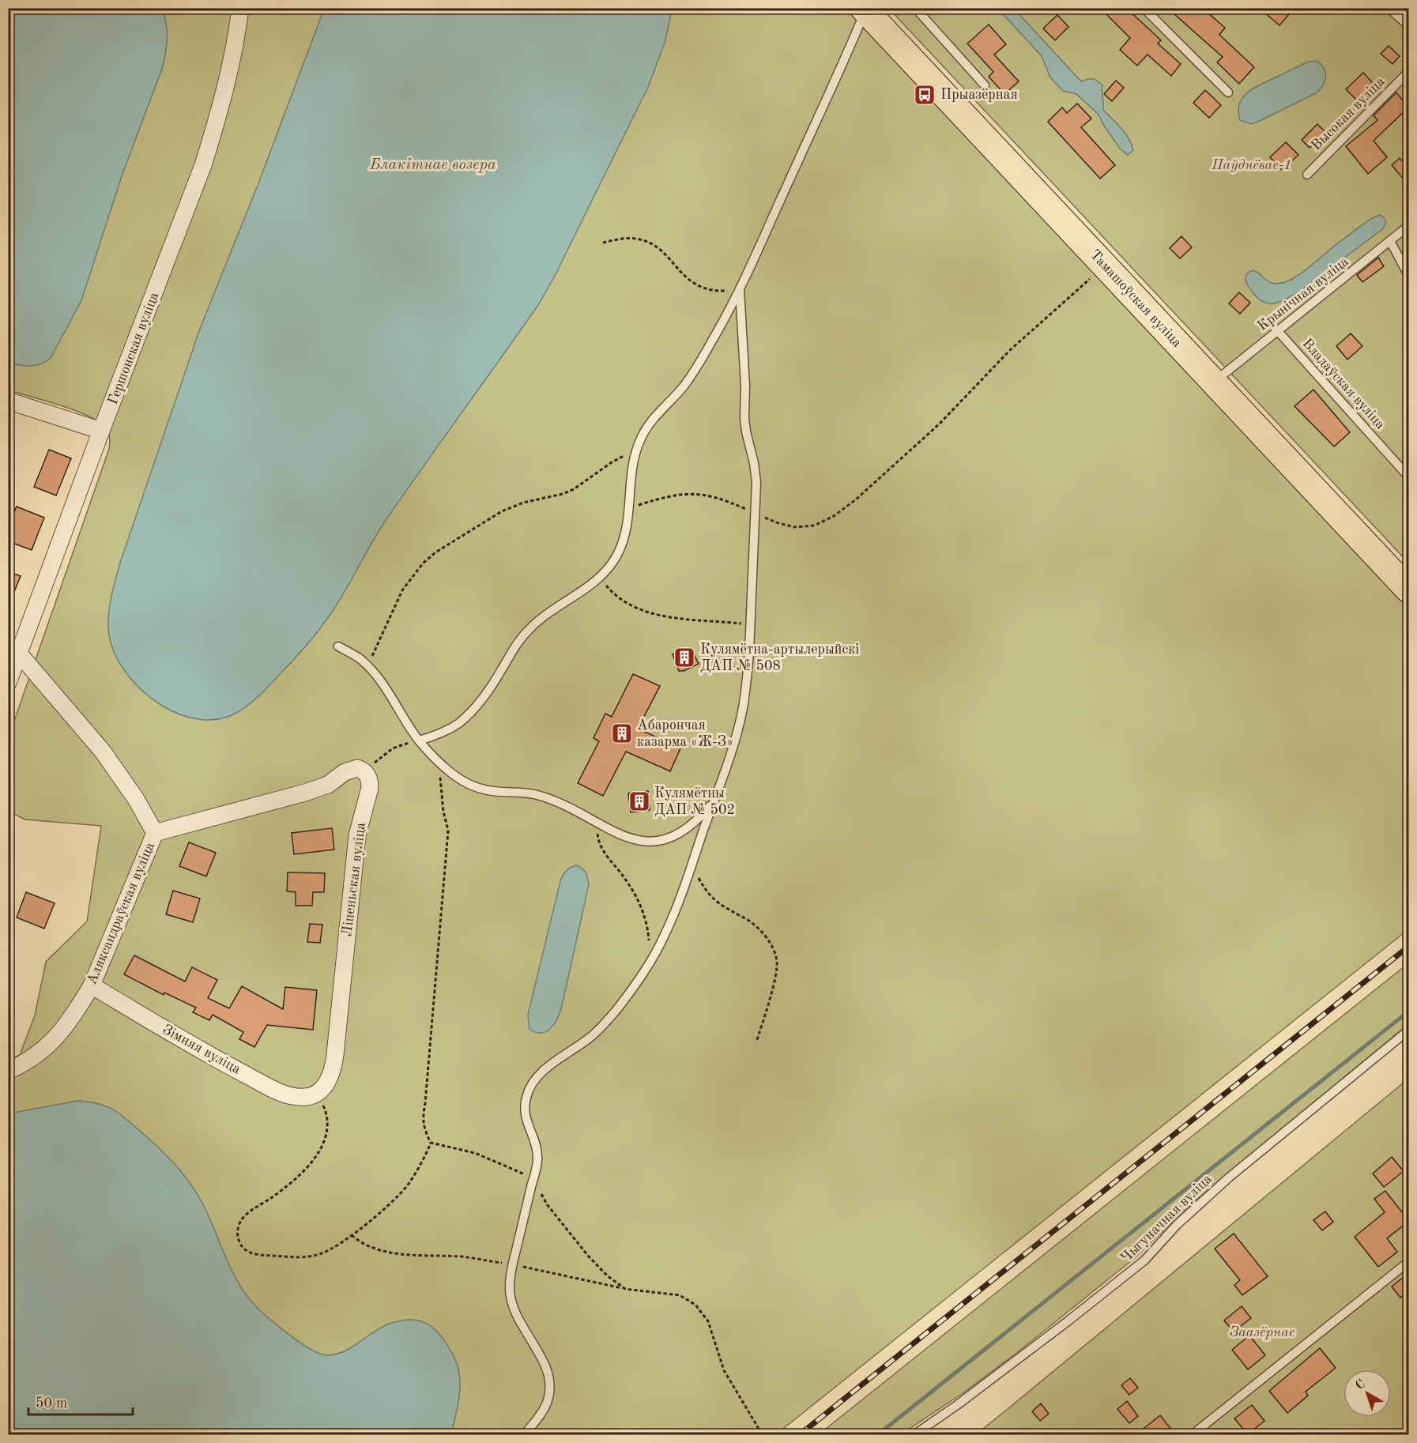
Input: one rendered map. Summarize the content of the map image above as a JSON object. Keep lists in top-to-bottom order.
{
  "streets": {
    "main road": ["Тамашоўская вуліца"],
    "street": [
      "Гершонская вуліца",
      "Ліпеньская вуліца",
      "Аляксандраўская вуліца",
      "Зімняя вуліца"
    ],
    "lane": [
      "Высокая вуліца",
      "Крынічная вуліца",
      "Владаўская вуліца",
      "Чыгуначная вуліца"
    ]
  },
  "crossings": [
    ["Крынічная вуліца", "Тамашоўская вуліца"],
    ["Крынічная вуліца", "Владаўская вуліца"],
    ["Гершонская вуліца", "Аляксандраўская вуліца"],
    ["Ліпеньская вуліца", "Зімняя вуліца"],
    ["Аляксандраўская вуліца", "Зімняя вуліца"]
  ],
  "water": ["Блакітнае возера"],
  "parks": ["Паўднёвае-1", "Заазёрнае"],
  "places": {
    "bus stop": ["Прыазёрная"],
    "building": ["Кулямётна-артылерыйскі ДАП № 508", "Абарончая казарма «Ж-З»", "Кулямётны ДАП № 502"]
  },
  "scale_bar": "50 m",
  "north": "top left"
}
